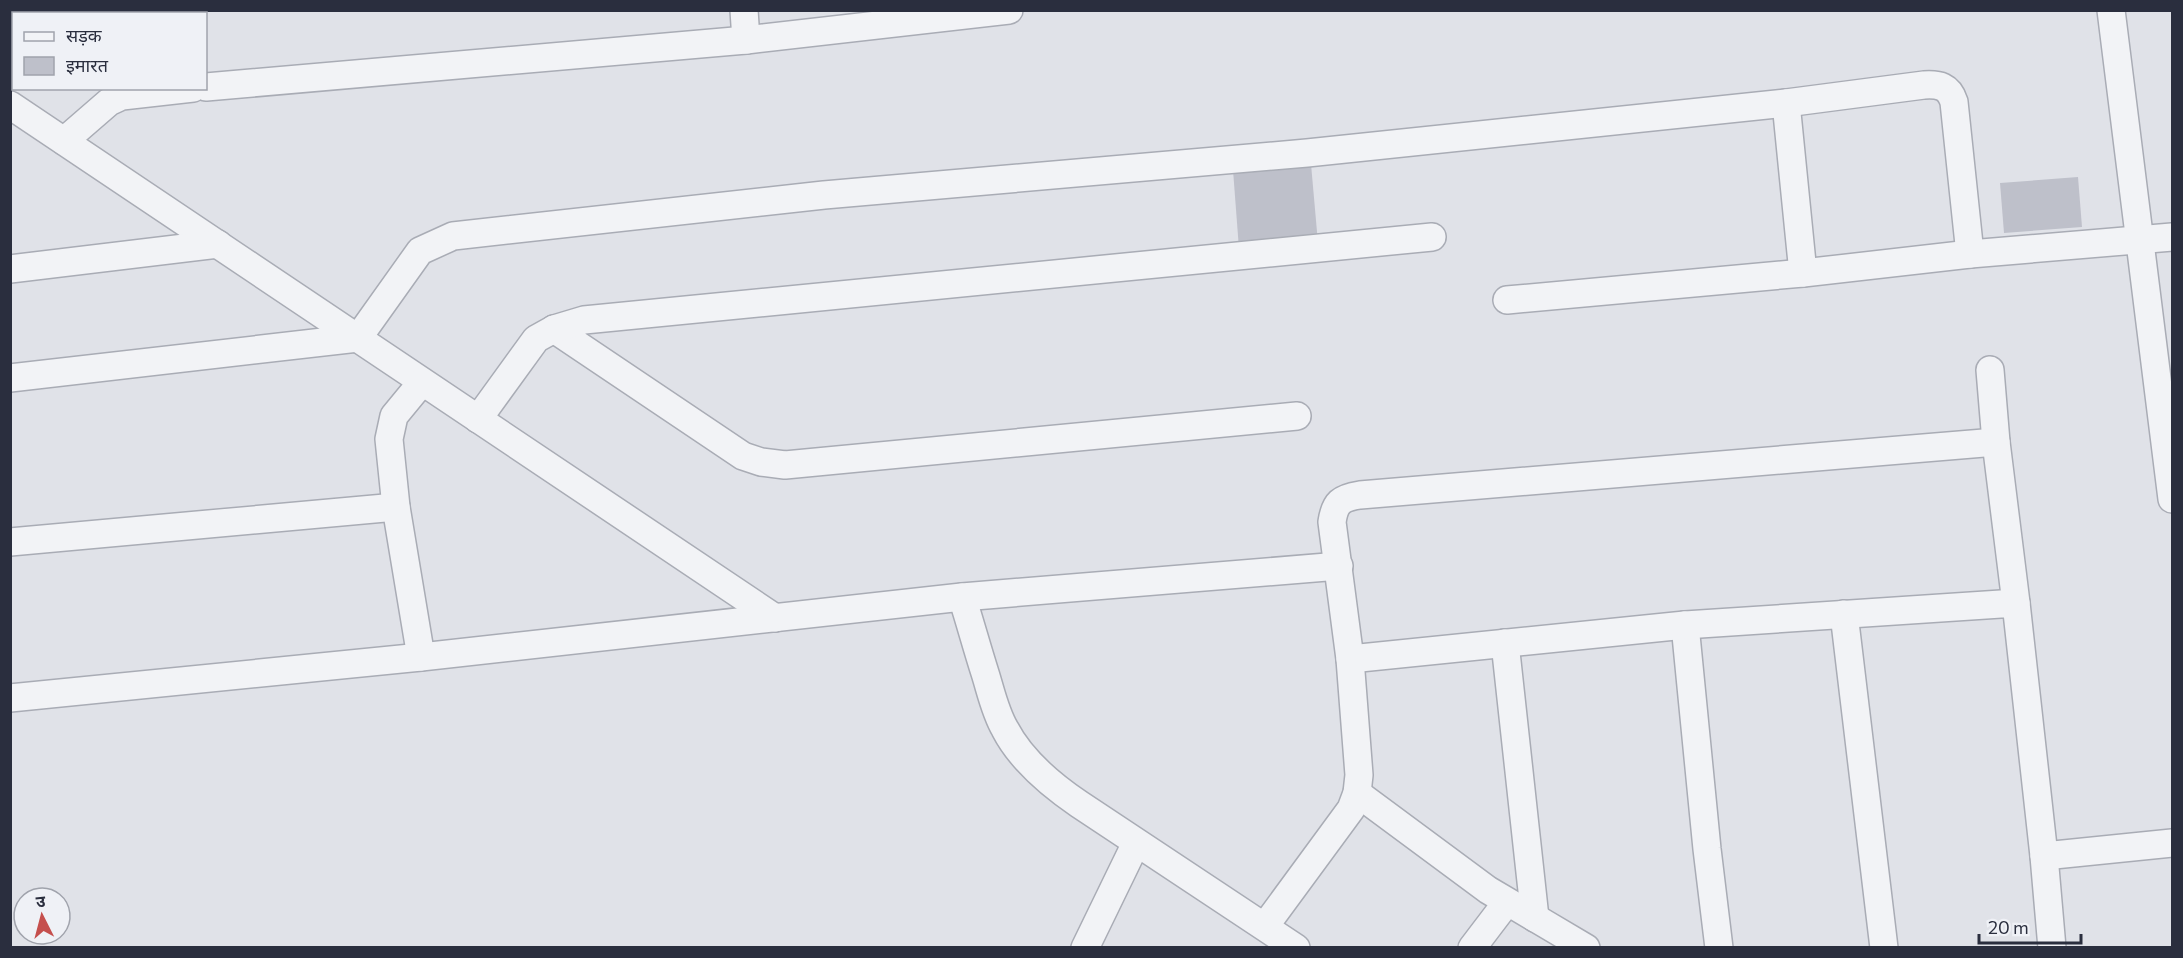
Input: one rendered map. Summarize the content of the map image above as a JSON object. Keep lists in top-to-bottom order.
{
  "legend": ["सड़क", "इमारत"],
  "scale_bar": "20 m",
  "north": "top"
}
